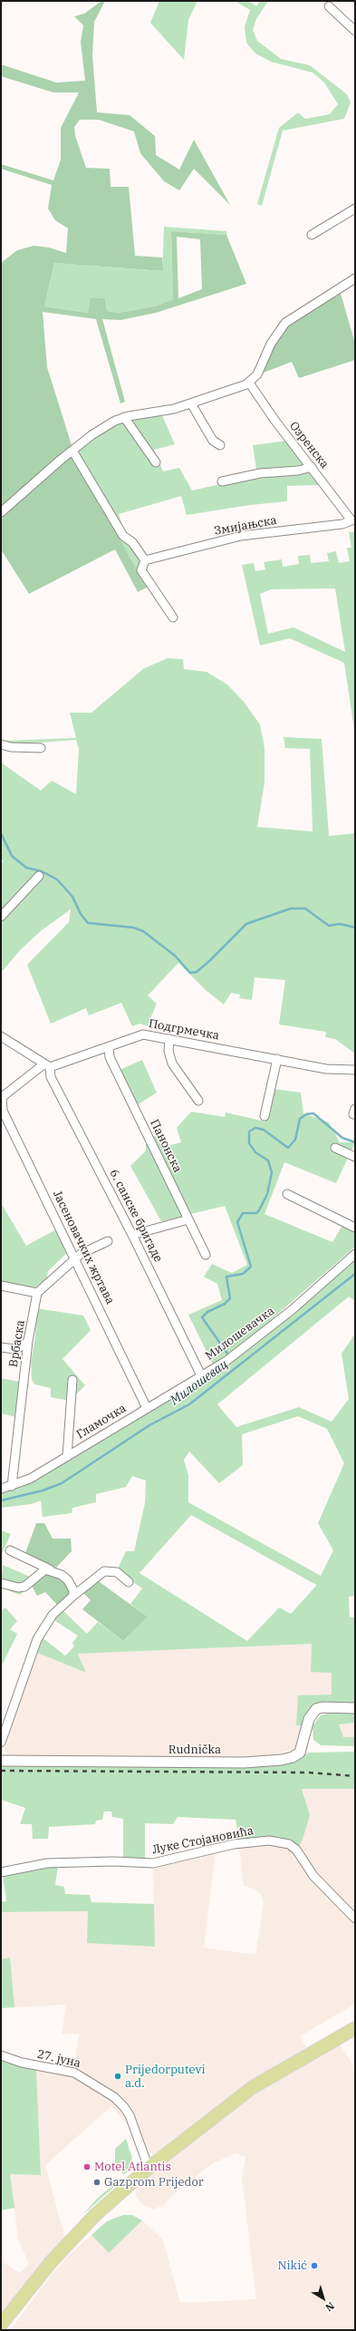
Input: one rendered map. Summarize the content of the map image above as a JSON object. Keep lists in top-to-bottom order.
{
  "streets": {
    "street": [
      "Озренска",
      "Змијањска",
      "Подгрмечка",
      "Панонска",
      "6. санске бригаде",
      "Јасеновачких жртава",
      "Милошевачка",
      "Врбаска",
      "Гламочка",
      "Rudnička",
      "Луке Стојановића",
      "27. јуна"
    ]
  },
  "crossings": [
    ["Озренска", "Змијањска"],
    ["Подгрмечка", "Панонска"],
    ["Подгрмечка", "6. санске бригаде"],
    ["Подгрмечка", "Јасеновачких жртава"],
    ["6. санске бригаде", "Милошевачка"],
    ["Јасеновачких жртава", "Милошевачка"],
    ["Јасеновачких жртава", "Гламочка"],
    ["Милошевачка", "Гламочка"],
    ["Врбаска", "Гламочка"]
  ],
  "water": ["Милошевац"],
  "places": [
    "Prijedorputevi a.d.",
    "Motel Atlantis",
    "Gazprom Prijedor",
    "Nikić"
  ],
  "north": "bottom right"
}
